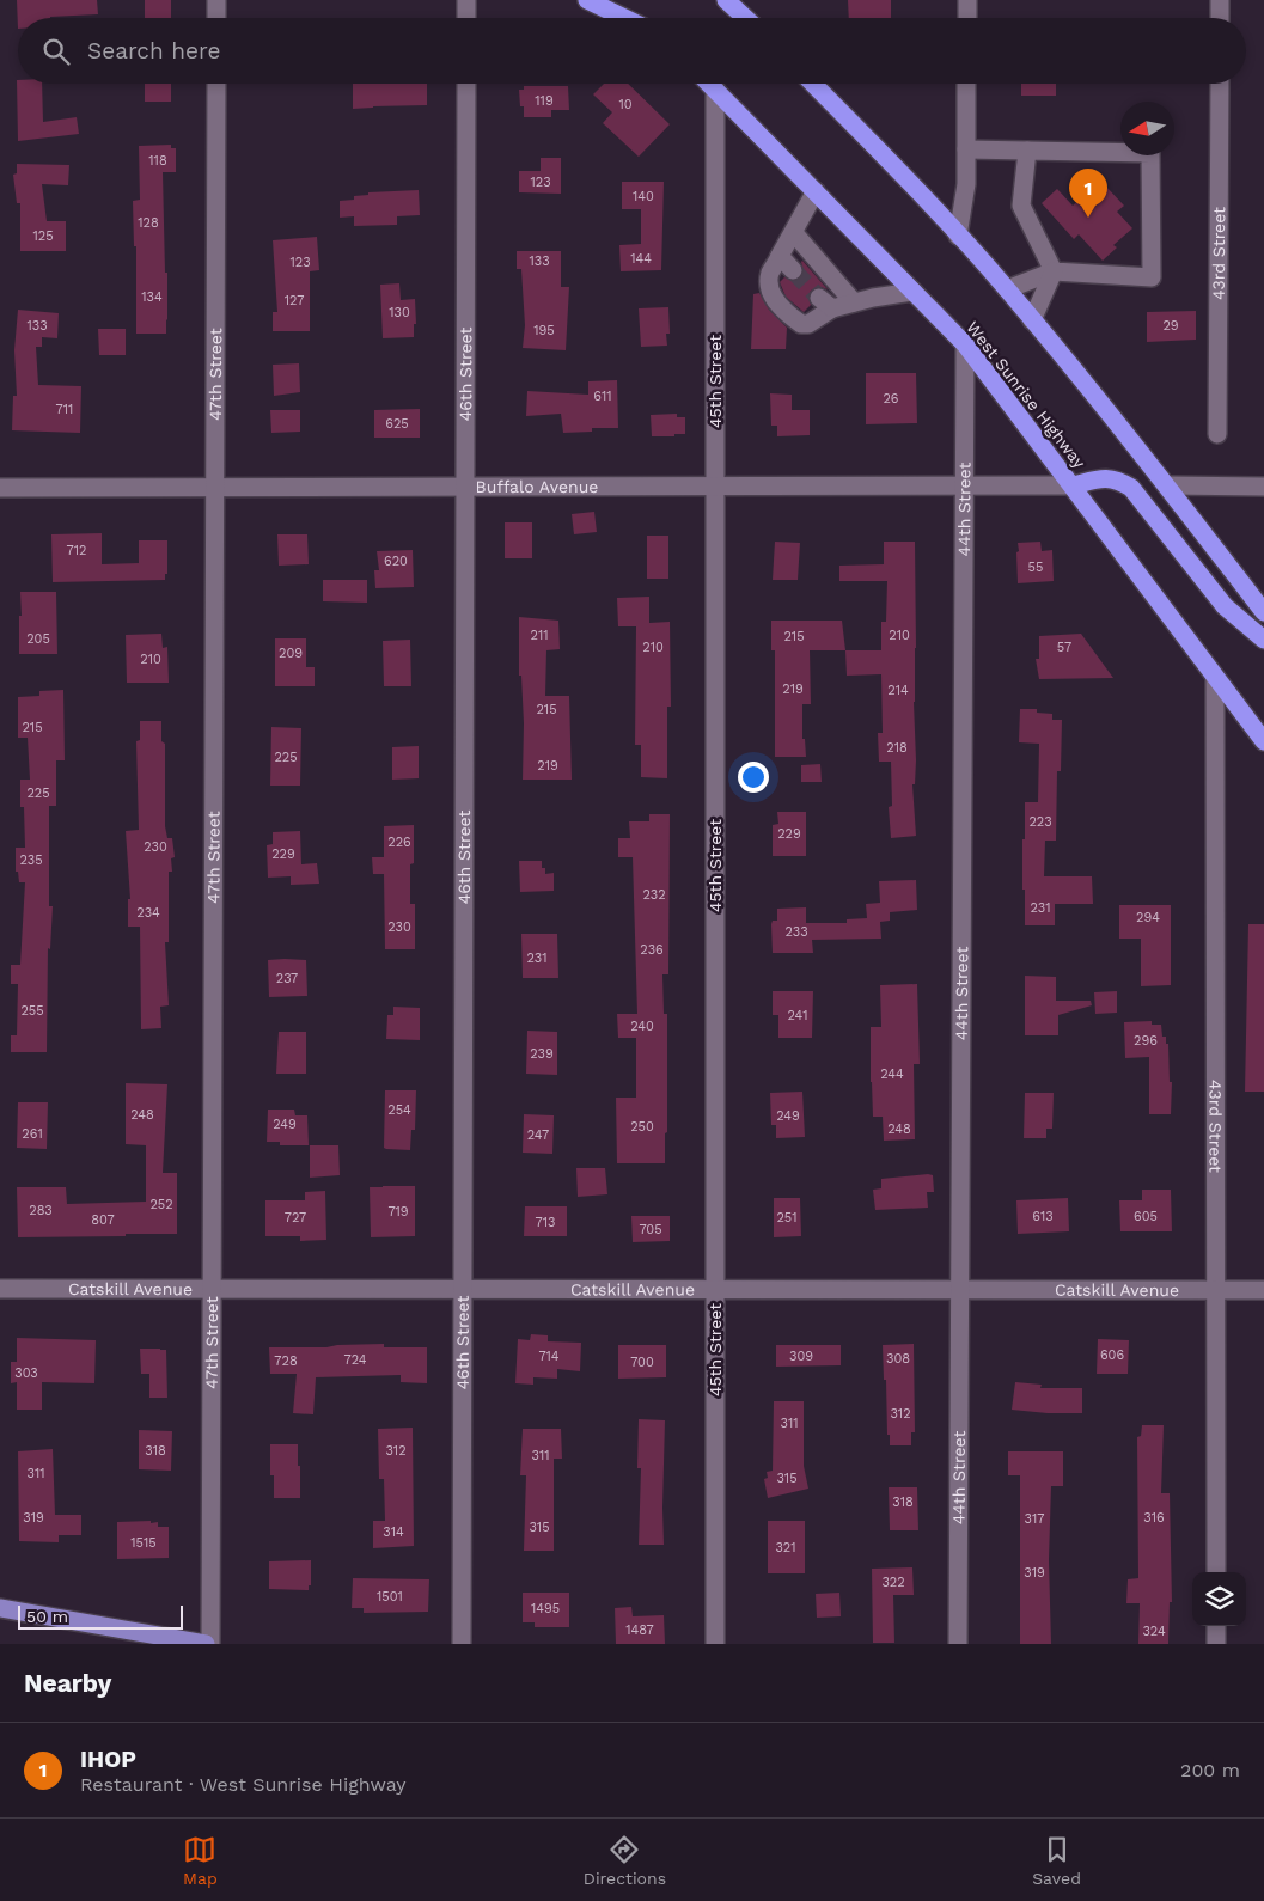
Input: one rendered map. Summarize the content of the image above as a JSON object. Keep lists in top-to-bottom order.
{
  "streets": {
    "highway": ["West Sunrise Highway"],
    "street": [
      "43rd Street",
      "47th Street",
      "46th Street",
      "45th Street",
      "Buffalo Avenue",
      "44th Street",
      "Catskill Avenue"
    ]
  },
  "crossings": [
    ["43rd Street", "West Sunrise Highway"],
    ["43rd Street", "Catskill Avenue"],
    ["47th Street", "Buffalo Avenue"],
    ["47th Street", "Catskill Avenue"],
    ["46th Street", "Buffalo Avenue"],
    ["46th Street", "Catskill Avenue"],
    ["45th Street", "West Sunrise Highway"],
    ["45th Street", "Buffalo Avenue"],
    ["45th Street", "Catskill Avenue"],
    ["West Sunrise Highway", "Buffalo Avenue"],
    ["West Sunrise Highway", "44th Street"],
    ["Buffalo Avenue", "44th Street"],
    ["44th Street", "Catskill Avenue"]
  ],
  "house_numbers": [
    "119",
    "10",
    "118",
    "123",
    "140",
    "128",
    "125",
    "144",
    "133",
    "123",
    "134",
    "127",
    "130",
    "133",
    "29",
    "195",
    "611",
    "26",
    "711",
    "625",
    "712",
    "620",
    "55",
    "211",
    "210",
    "215",
    "205",
    "210",
    "57",
    "209",
    "210",
    "219",
    "214",
    "215",
    "215",
    "218",
    "225",
    "219",
    "225",
    "223",
    "229",
    "226",
    "230",
    "229",
    "235",
    "232",
    "231",
    "234",
    "294",
    "230",
    "233",
    "236",
    "231",
    "237",
    "255",
    "241",
    "240",
    "296",
    "239",
    "244",
    "254",
    "248",
    "249",
    "249",
    "250",
    "248",
    "261",
    "247",
    "252",
    "283",
    "719",
    "613",
    "605",
    "727",
    "251",
    "807",
    "713",
    "705",
    "606",
    "714",
    "309",
    "308",
    "724",
    "728",
    "700",
    "303",
    "312",
    "311",
    "318",
    "312",
    "311",
    "311",
    "315",
    "318",
    "319",
    "316",
    "317",
    "315",
    "314",
    "1515",
    "321",
    "319",
    "322",
    "1501",
    "1495",
    "1487",
    "324"
  ],
  "scale_bar": "50 m",
  "north": "left",
  "page": {
    "search": "Search here",
    "pins": "1",
    "scale": "50 m",
    "heading": "Nearby",
    "list": [
      {
        "mark": "1",
        "name": "IHOP",
        "note": "Restaurant · West Sunrise Highway",
        "value": "200 m"
      }
    ],
    "nav": ["Map", "Directions", "Saved"]
  }
}
